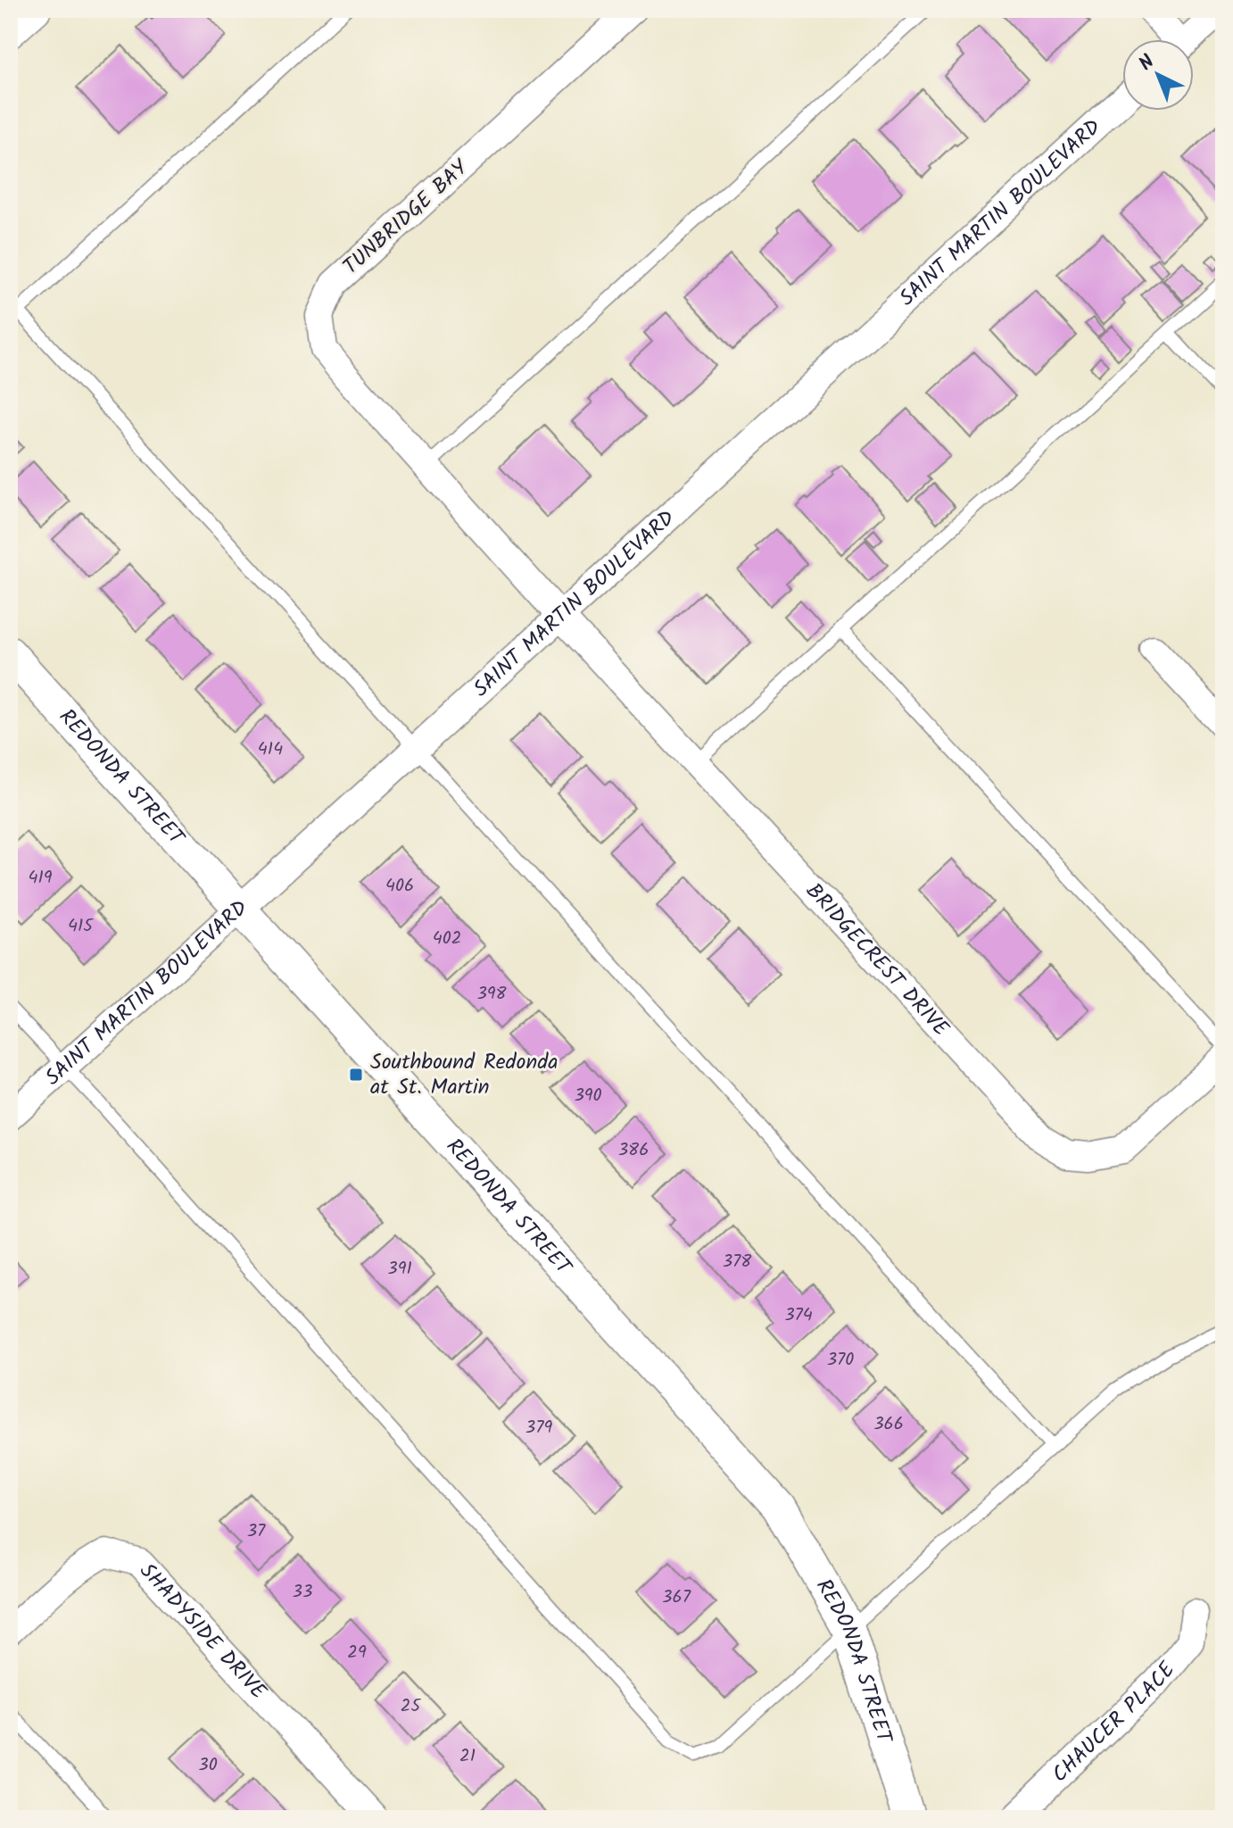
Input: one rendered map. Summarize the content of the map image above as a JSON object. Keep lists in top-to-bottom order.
{
  "streets": {
    "street": [
      "SAINT MARTIN BOULEVARD",
      "TUNBRIDGE BAY",
      "REDONDA STREET",
      "BRIDGECREST DRIVE",
      "SHADYSIDE DRIVE",
      "CHAUCER PLACE"
    ]
  },
  "crossings": [
    ["SAINT MARTIN BOULEVARD", "TUNBRIDGE BAY"],
    ["SAINT MARTIN BOULEVARD", "REDONDA STREET"],
    ["SAINT MARTIN BOULEVARD", "BRIDGECREST DRIVE"],
    ["TUNBRIDGE BAY", "BRIDGECREST DRIVE"]
  ],
  "places": {
    "transit": ["Southbound Redonda at St. Martin"]
  },
  "house_numbers": [
    "414",
    "419",
    "406",
    "415",
    "402",
    "398",
    "390",
    "386",
    "378",
    "391",
    "374",
    "370",
    "366",
    "379",
    "37",
    "33",
    "367",
    "29",
    "25",
    "21",
    "30"
  ],
  "north": "top left"
}
